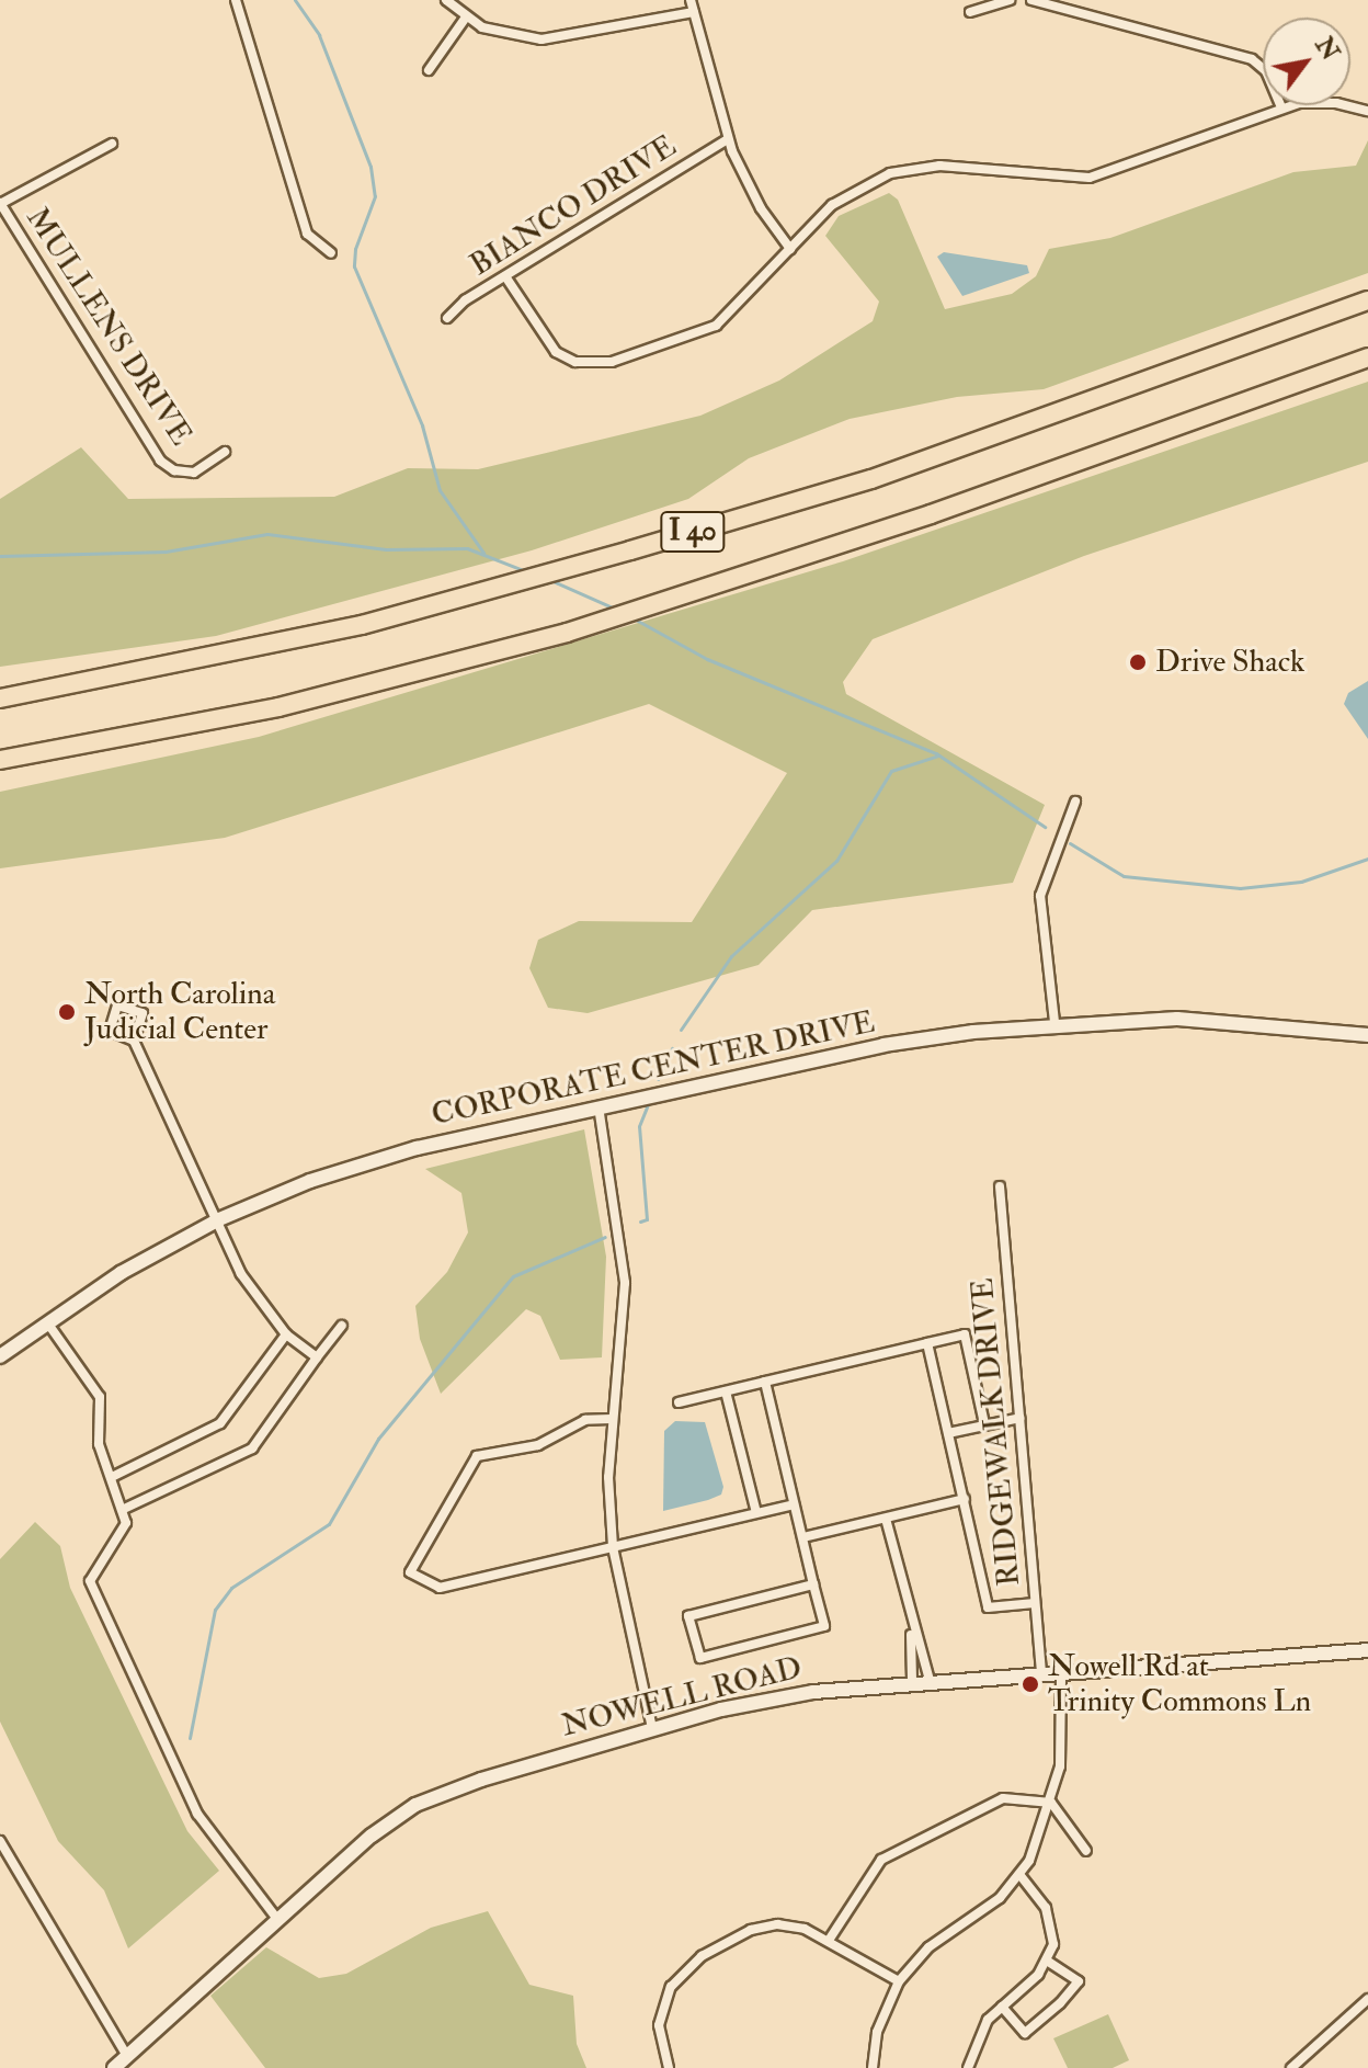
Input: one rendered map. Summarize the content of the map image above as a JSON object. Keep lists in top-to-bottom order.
{
  "streets": {
    "highway": ["I 40"],
    "street": [
      "BIANCO DRIVE",
      "MULLENS DRIVE",
      "CORPORATE CENTER DRIVE",
      "RIDGEWALK DRIVE",
      "NOWELL ROAD"
    ]
  },
  "crossings": [
    ["RIDGEWALK DRIVE", "NOWELL ROAD"]
  ],
  "places": ["Drive Shack", "North Carolina Judicial Center", "Nowell Rd at Trinity Commons Ln"],
  "north": "top right"
}
